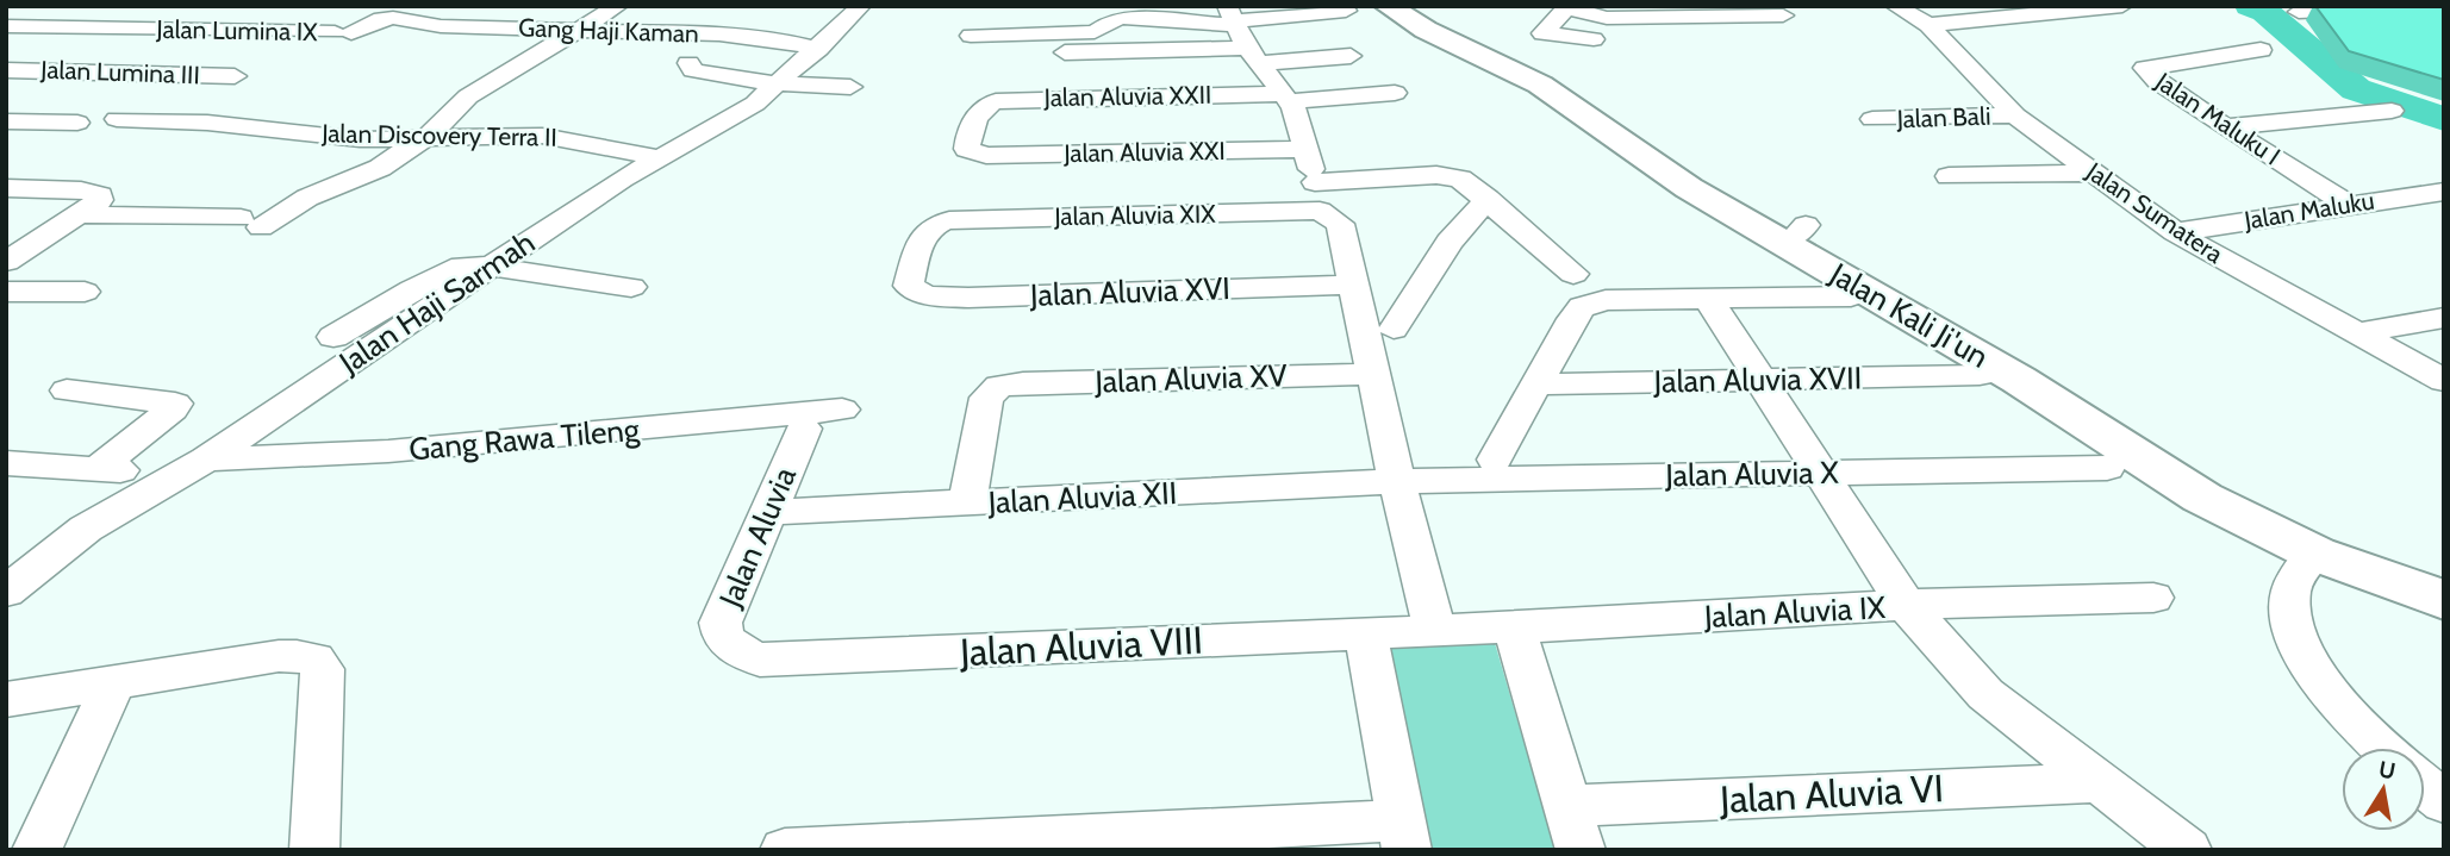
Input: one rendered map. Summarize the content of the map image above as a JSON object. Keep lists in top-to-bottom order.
{
  "streets": {
    "street": [
      "Jalan Lumina IX",
      "Gang Haji Kaman",
      "Jalan Lumina III",
      "Jalan Aluvia XXII",
      "Jalan Bali",
      "Jalan Maluku I",
      "Jalan Discovery Terra II",
      "Jalan Aluvia XXI",
      "Jalan Maluku",
      "Jalan Sumatera",
      "Jalan Aluvia XIX",
      "Jalan Aluvia XVI",
      "Jalan Haji Sarmah",
      "Jalan Kali Ji'un",
      "Jalan Aluvia XV",
      "Jalan Aluvia XVII",
      "Gang Rawa Tileng",
      "Jalan Aluvia X",
      "Jalan Aluvia XII",
      "Jalan Aluvia",
      "Jalan Aluvia IX",
      "Jalan Aluvia VIII",
      "Jalan Aluvia VI"
    ]
  },
  "crossings": [
    ["Jalan Lumina IX", "Gang Haji Kaman"],
    ["Gang Haji Kaman", "Jalan Haji Sarmah"],
    ["Jalan Aluvia XXII", "Jalan Aluvia XXI"],
    ["Jalan Bali", "Jalan Sumatera"],
    ["Jalan Maluku I", "Jalan Maluku"],
    ["Jalan Discovery Terra II", "Jalan Haji Sarmah"],
    ["Jalan Maluku", "Jalan Sumatera"],
    ["Jalan Aluvia XIX", "Jalan Aluvia XVI"],
    ["Jalan Haji Sarmah", "Gang Rawa Tileng"],
    ["Jalan Aluvia XV", "Jalan Aluvia XII"],
    ["Jalan Aluvia X", "Jalan Aluvia XII"],
    ["Jalan Aluvia XII", "Jalan Aluvia"],
    ["Jalan Aluvia", "Jalan Aluvia VIII"],
    ["Jalan Aluvia IX", "Jalan Aluvia VIII"]
  ],
  "north": "top"
}
